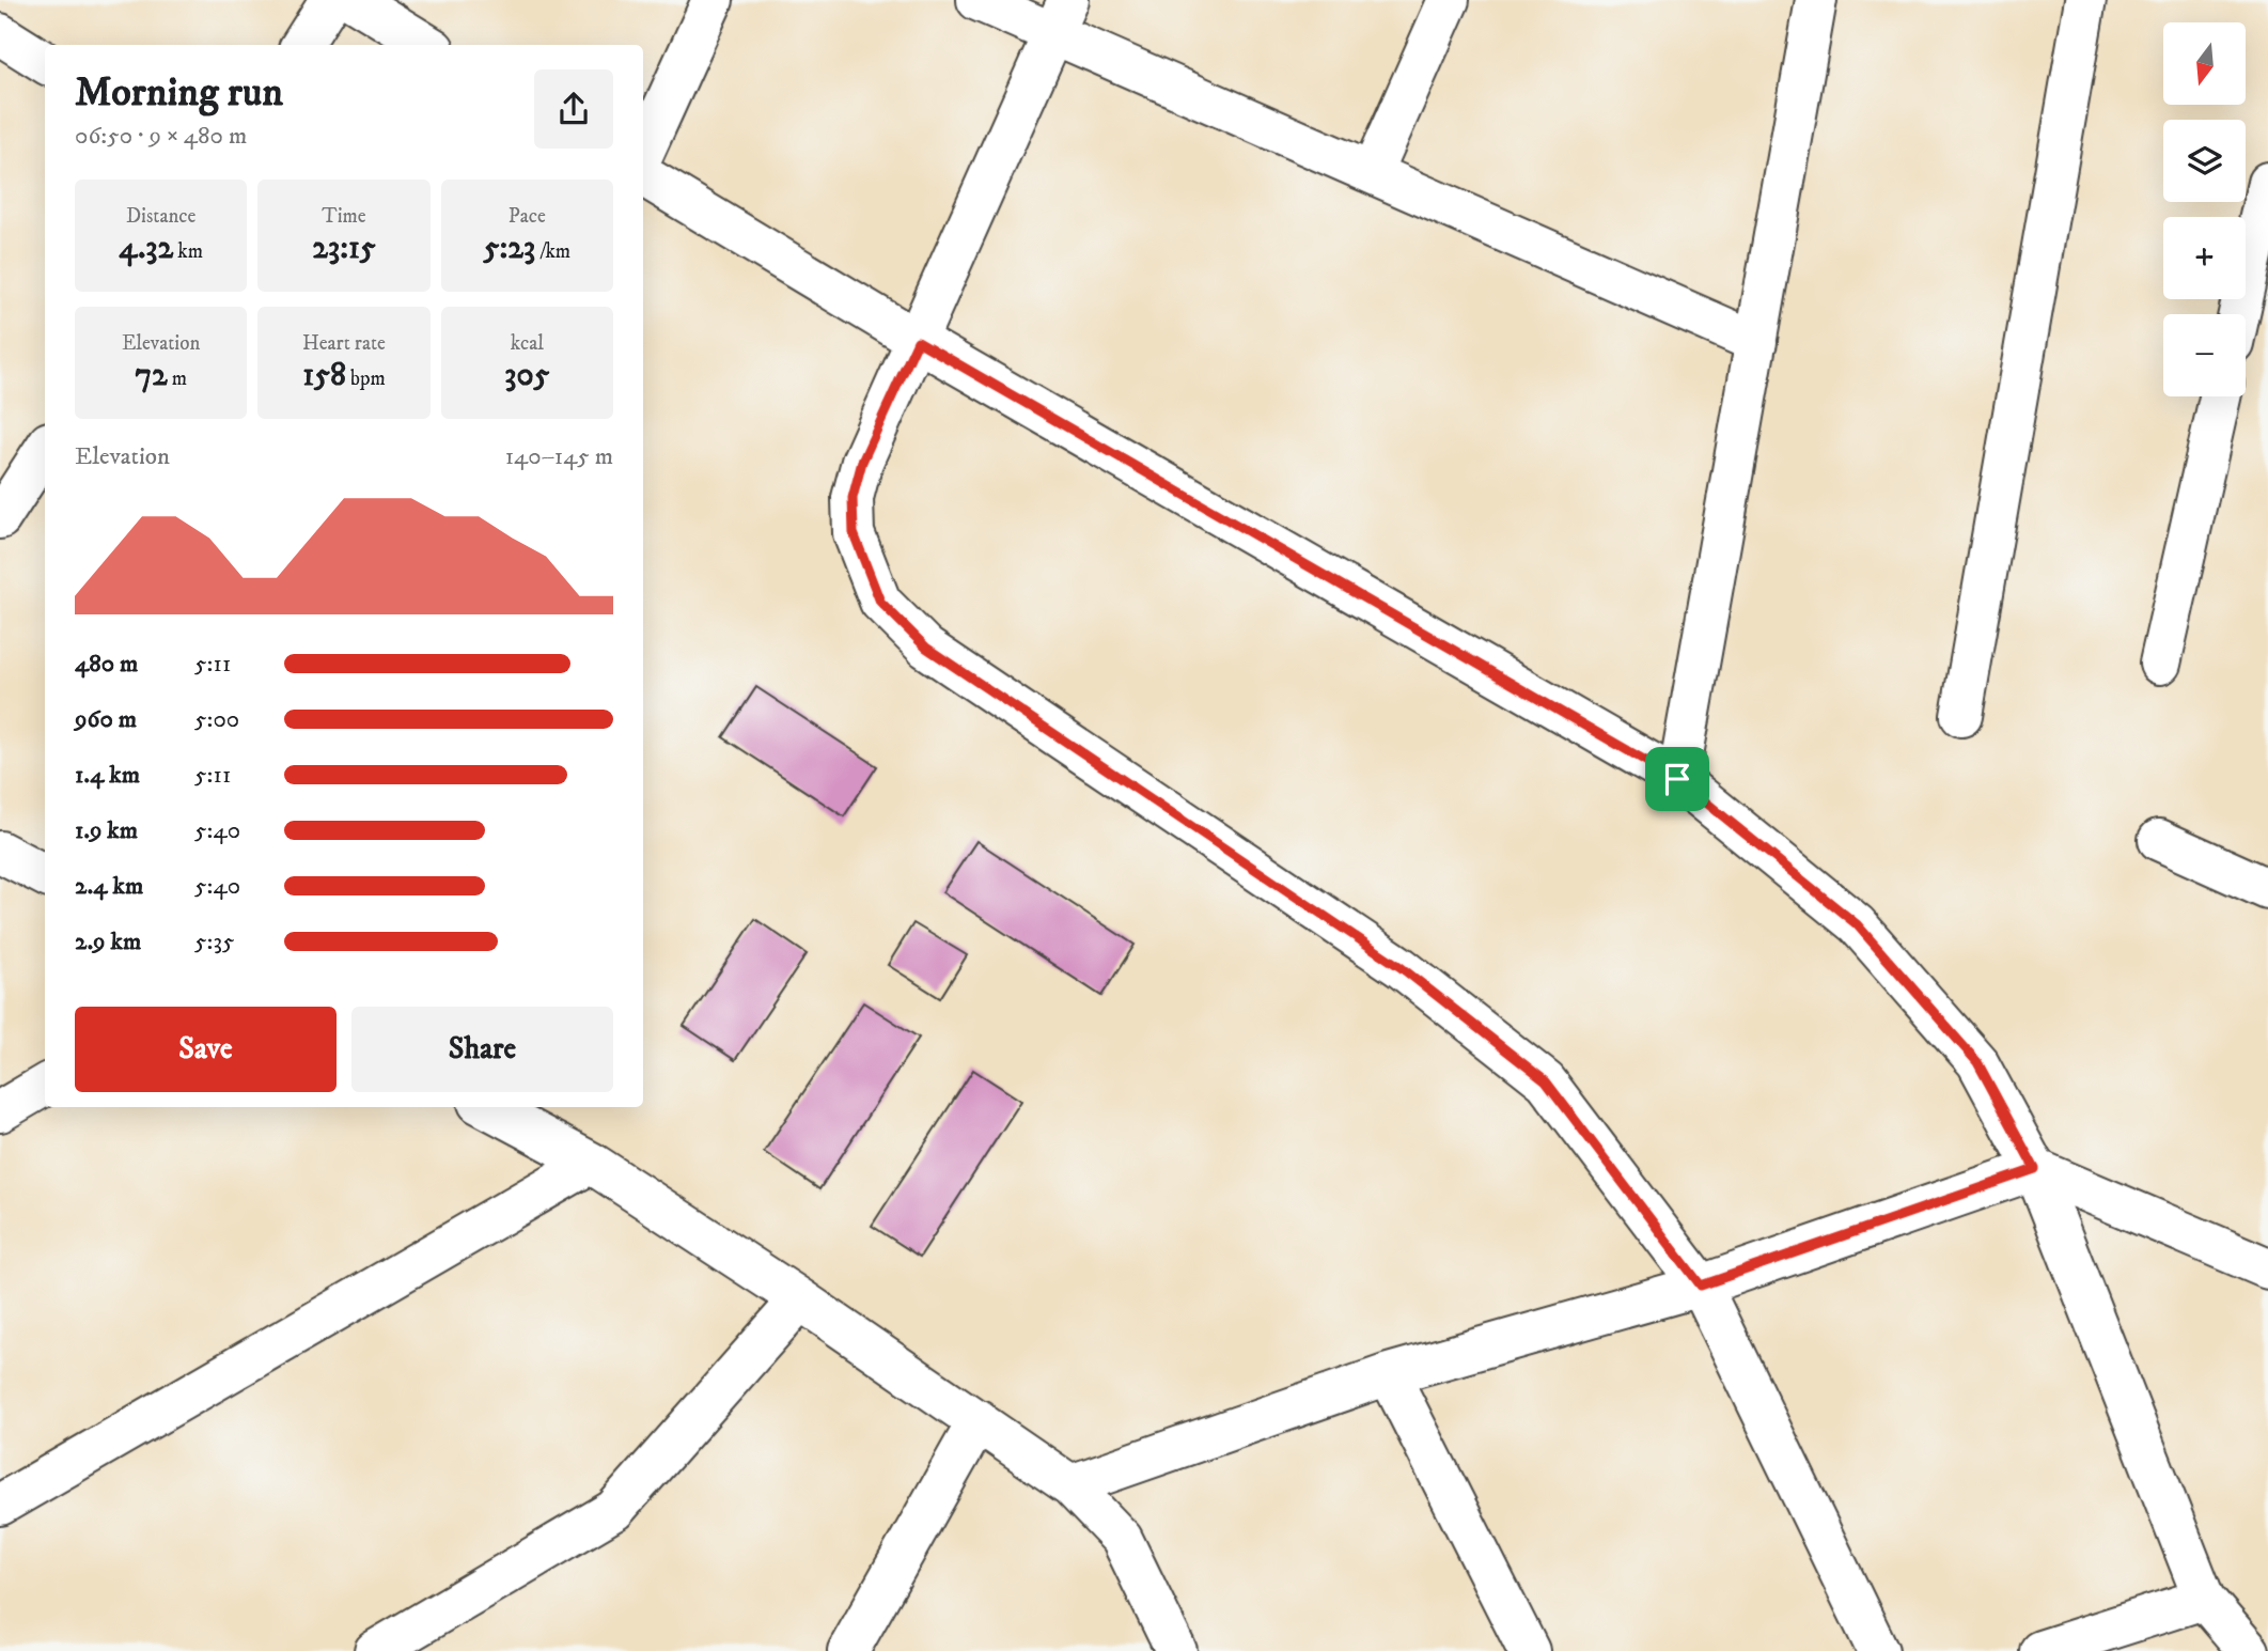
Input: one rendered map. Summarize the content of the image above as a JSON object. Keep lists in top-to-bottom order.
{
  "north": "bottom",
  "page": {
    "map_buttons": ["+", "−"],
    "heading": ["Morning run", "06:50 · 9 × 480 m"],
    "stats": [
      ["Distance", "4.32 km"],
      ["Time", "23:15"],
      ["Pace", "5:23 /km"],
      ["Elevation", "72 m"],
      ["Heart rate", "158 bpm"],
      ["kcal", "305"]
    ],
    "chart": ["Elevation", "140–145 m"],
    "list": [
      {
        "name": "480 m",
        "note": "5:11"
      },
      {
        "name": "960 m",
        "note": "5:00"
      },
      {
        "name": "1.4 km",
        "note": "5:11"
      },
      {
        "name": "1.9 km",
        "note": "5:40"
      },
      {
        "name": "2.4 km",
        "note": "5:40"
      },
      {
        "name": "2.9 km",
        "note": "5:35"
      }
    ],
    "buttons": ["Save", "Share"]
  }
}
